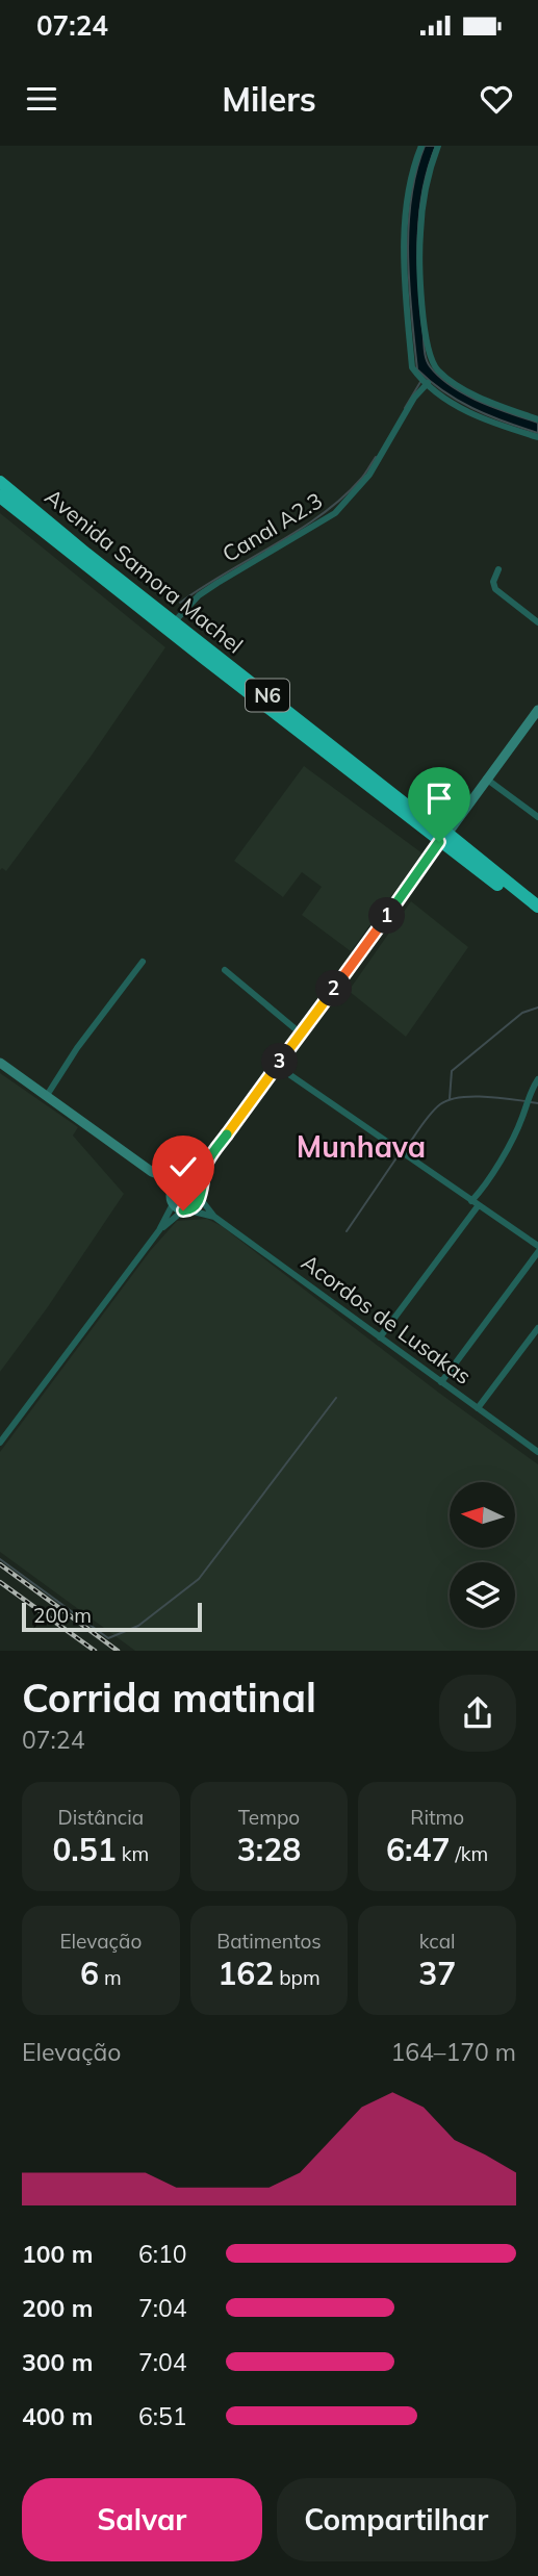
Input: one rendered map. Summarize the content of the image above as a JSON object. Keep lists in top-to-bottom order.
{
  "streets": {
    "highway": ["Avenida Samora Machel", "N6"],
    "street": ["Canal A2.3", "Acordos de Lusakas"]
  },
  "crossings": [
    ["Canal A2.3", "Avenida Samora Machel"]
  ],
  "districts": ["Munhava"],
  "scale_bar": "200 m",
  "north": "left",
  "page": {
    "status": "07:24",
    "header": "Milers",
    "pins": ["1", "2", "3"],
    "scale": "200 m",
    "heading": ["Corrida matinal", "07:24"],
    "stats": [
      ["Distância", "0.51 km"],
      ["Tempo", "3:28"],
      ["Ritmo", "6:47 /km"],
      ["Elevação", "6 m"],
      ["Batimentos", "162 bpm"],
      ["kcal", "37"]
    ],
    "chart": ["Elevação", "164–170 m"],
    "list": [
      {
        "name": "100 m",
        "note": "6:10"
      },
      {
        "name": "200 m",
        "note": "7:04"
      },
      {
        "name": "300 m",
        "note": "7:04"
      },
      {
        "name": "400 m",
        "note": "6:51"
      }
    ],
    "buttons": ["Salvar", "Compartilhar"]
  }
}
